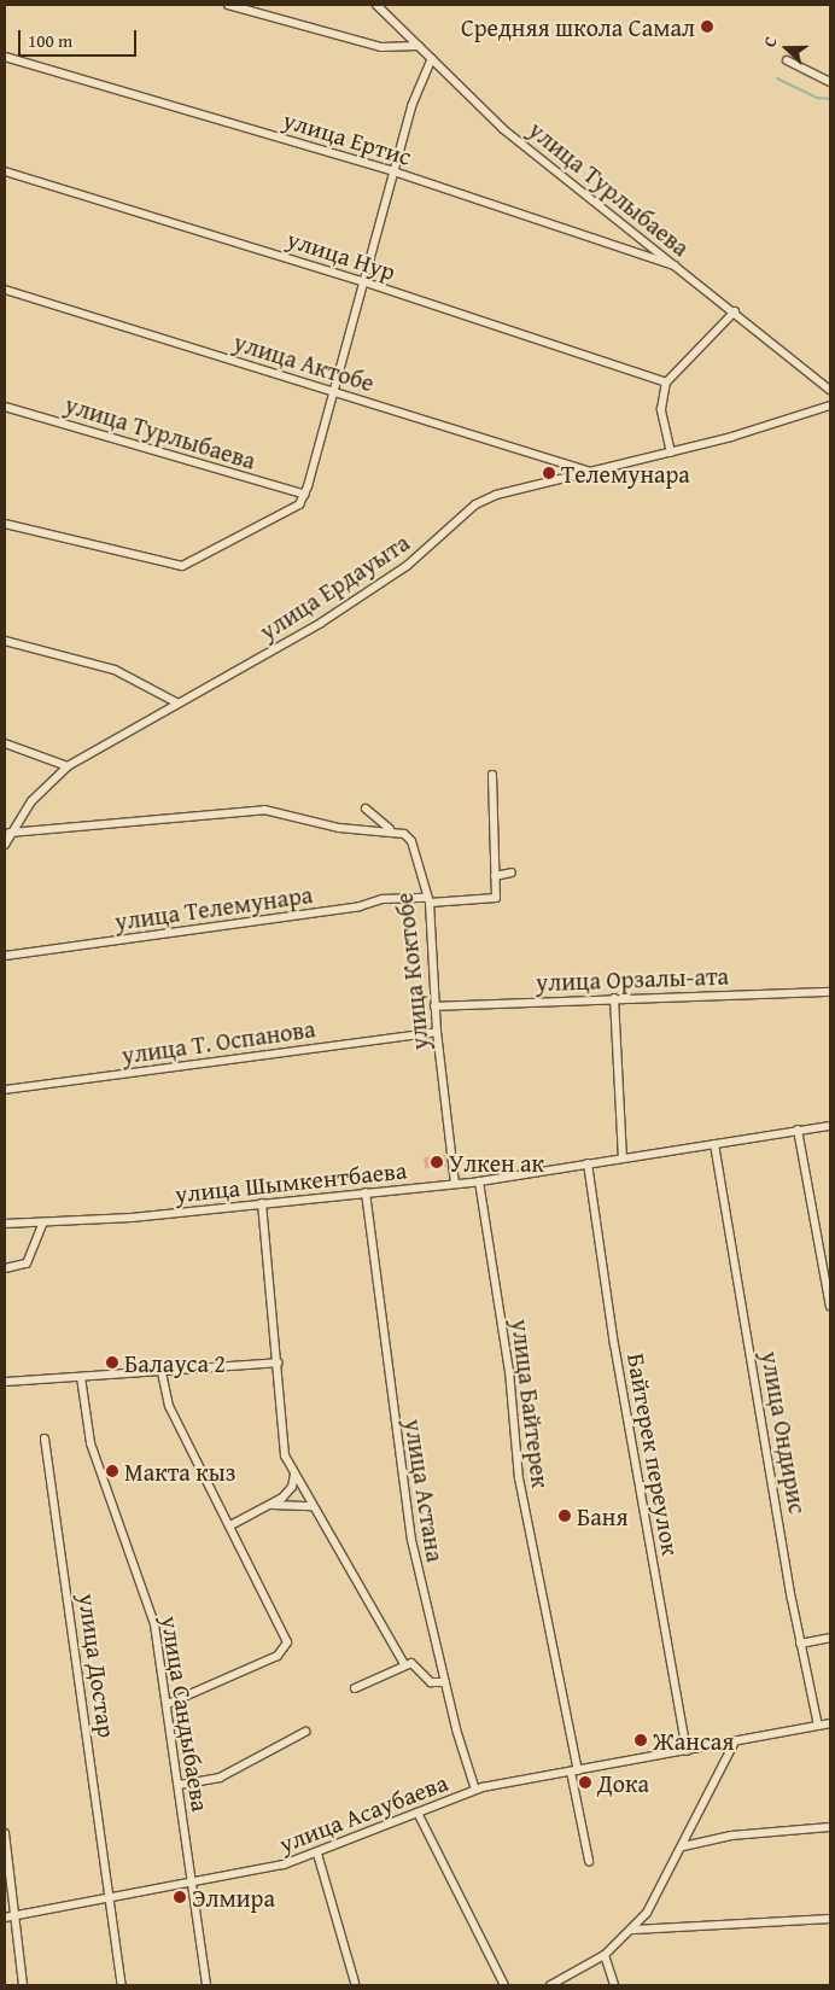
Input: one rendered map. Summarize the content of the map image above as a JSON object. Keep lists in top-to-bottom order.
{
  "streets": {
    "street": [
      "улица Ертис",
      "улица Турлыбаева",
      "улица Нур",
      "улица Актобе",
      "улица Ердауыта",
      "улица Телемунара",
      "улица Коктобе",
      "улица Орзалы-ата",
      "улица Т. Оспанова",
      "улица Шымкентбаева",
      "улица Байтерек",
      "улица Ондирис",
      "Байтерек переулок",
      "улица Астана",
      "улица Достар",
      "улица Сандыбаева",
      "улица Асаубаева"
    ]
  },
  "crossings": [
    ["улица Ертис", "улица Турлыбаева"],
    ["улица Актобе", "улица Ердауыта"],
    ["улица Телемунара", "улица Коктобе"],
    ["улица Коктобе", "улица Орзалы-ата"],
    ["улица Коктобе", "улица Т. Оспанова"],
    ["улица Коктобе", "улица Шымкентбаева"],
    ["улица Шымкентбаева", "улица Байтерек"],
    ["улица Шымкентбаева", "улица Ондирис"],
    ["улица Шымкентбаева", "Байтерек переулок"],
    ["улица Шымкентбаева", "улица Астана"],
    ["улица Байтерек", "улица Асаубаева"],
    ["улица Ондирис", "улица Асаубаева"],
    ["Байтерек переулок", "улица Асаубаева"],
    ["улица Астана", "улица Асаубаева"],
    ["улица Достар", "улица Асаубаева"],
    ["улица Сандыбаева", "улица Асаубаева"]
  ],
  "places": [
    "Средняя школа Самал",
    "Телемунара",
    "Улкен ак",
    "Балауса 2",
    "Макта кыз",
    "Баня",
    "Жансая",
    "Дока",
    "Элмира"
  ],
  "scale_bar": "100 m",
  "north": "left"
}
